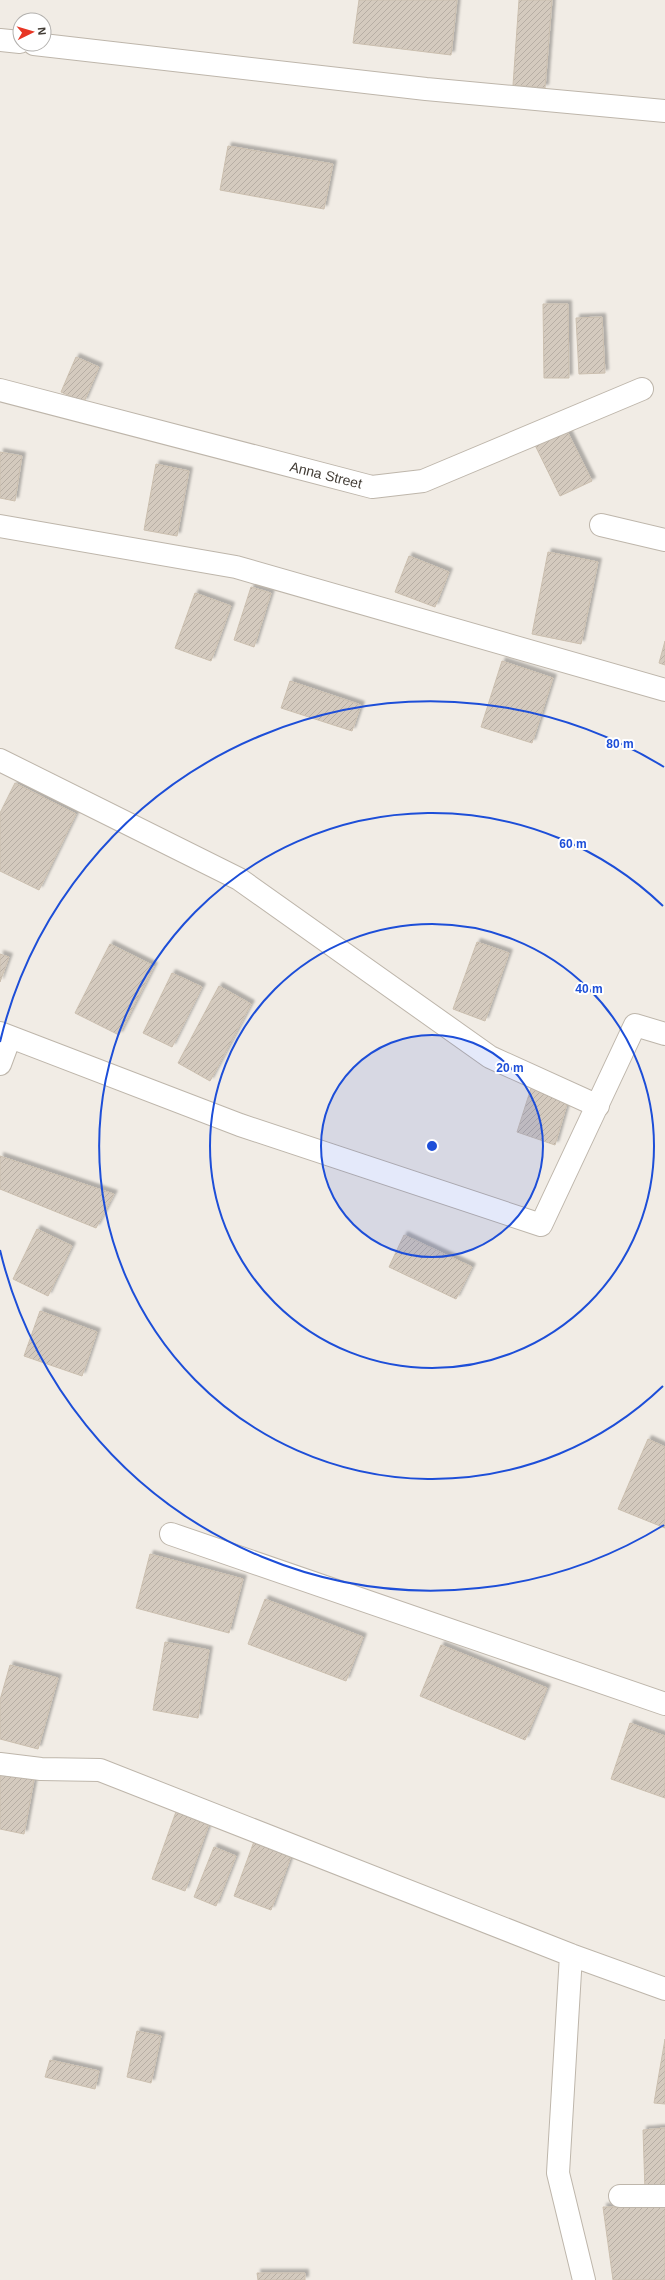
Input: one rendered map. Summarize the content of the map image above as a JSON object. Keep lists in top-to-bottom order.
{
  "streets": {
    "street": ["Anna Street"]
  },
  "north": "right",
  "rings": [
    "80 m",
    "60 m",
    "40 m",
    "20 m"
  ]
}
